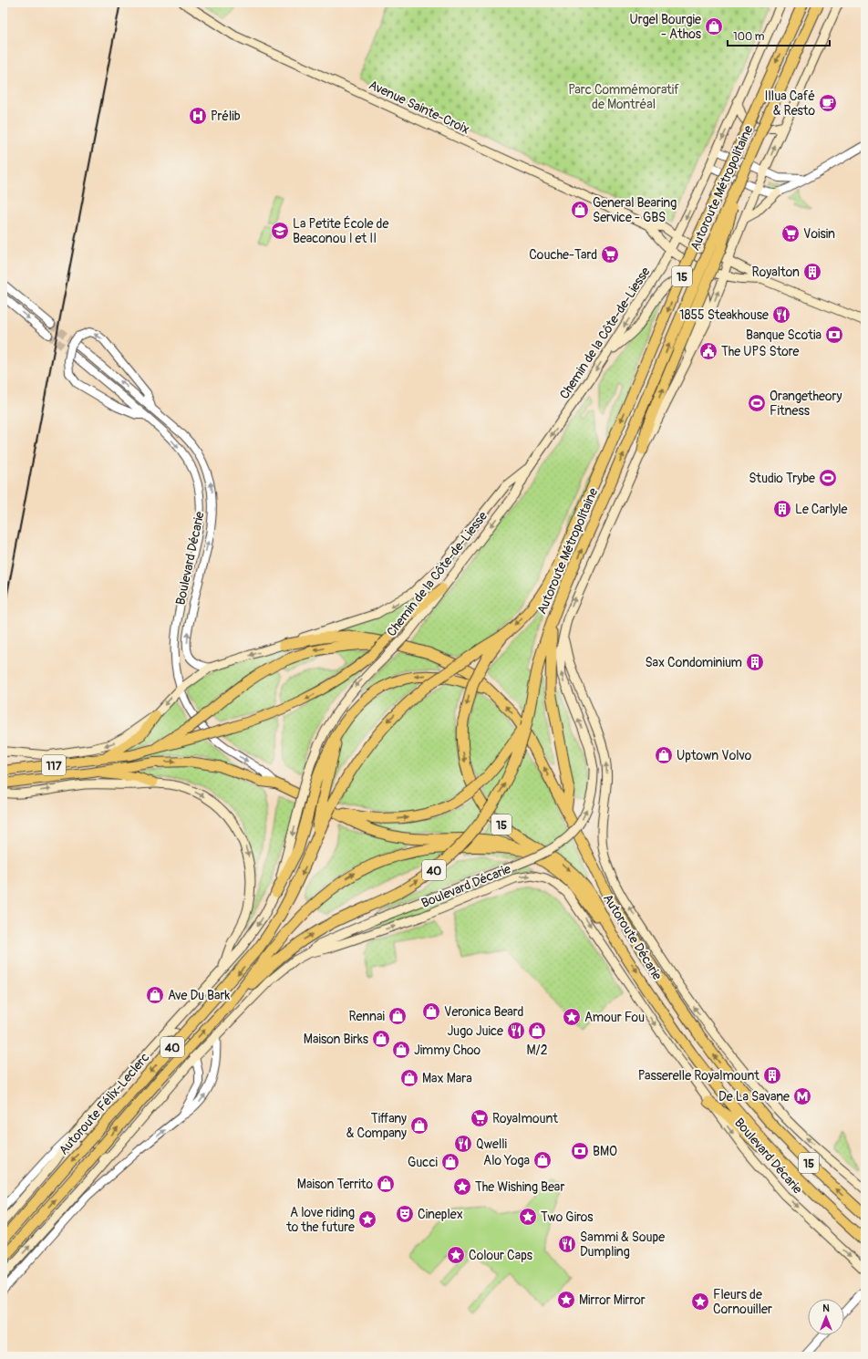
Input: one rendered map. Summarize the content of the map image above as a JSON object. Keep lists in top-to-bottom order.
{
  "streets": {
    "highway": [
      "Autoroute Métropolitaine",
      "15",
      "40",
      "Autoroute Décarie",
      "Autoroute Félix-Leclerc"
    ],
    "main road": [
      "Avenue Sainte-Croix",
      "Chemin de la Côte-de-Liesse",
      "Boulevard Décarie",
      "117"
    ]
  },
  "crossings": [
    ["Avenue Sainte-Croix", "Chemin de la Côte-de-Liesse"],
    ["Autoroute Métropolitaine", "15"],
    ["Autoroute Métropolitaine", "Autoroute Décarie"],
    ["Autoroute Métropolitaine", "Autoroute Félix-Leclerc"],
    ["15", "Autoroute Décarie"]
  ],
  "parks": ["Parc Commémoratif de Montréal"],
  "places": {
    "shop": [
      "Urgel Bourgie - Athos",
      "General Bearing Service - GBS",
      "Uptown Volvo",
      "Ave Du Bark",
      "Veronica Beard",
      "Rennai",
      "M/2",
      "Maison Birks",
      "Jimmy Choo",
      "Max Mara",
      "Tiffany & Company",
      "Alo Yoga",
      "Gucci",
      "Maison Territo"
    ],
    "cafe": ["Illua Café & Resto"],
    "hospital": ["Prélib"],
    "school or university": ["La Petite École de Beaconou I et II"],
    "supermarket": ["Voisin", "Couche-Tard", "Royalmount"],
    "building": [
      "Royalton",
      "Le Carlyle",
      "Sax Condominium",
      "Passerelle Royalmount"
    ],
    "restaurant": [
      "1855 Steakhouse",
      "Jugo Juice",
      "Qwelli",
      "Sammi & Soupe Dumpling"
    ],
    "bank": ["Banque Scotia", "BMO"],
    "public building": ["The UPS Store"],
    "sports": ["Orangetheory Fitness", "Studio Trybe"],
    "place": [
      "Amour Fou",
      "The Wishing Bear",
      "Two Giros",
      "A love riding to the future",
      "Colour Caps",
      "Mirror Mirror",
      "Fleurs de Cornouiller"
    ],
    "metro station": ["De La Savane"],
    "theatre": ["Cineplex"]
  },
  "scale_bar": "100 m",
  "north": "top"
}
